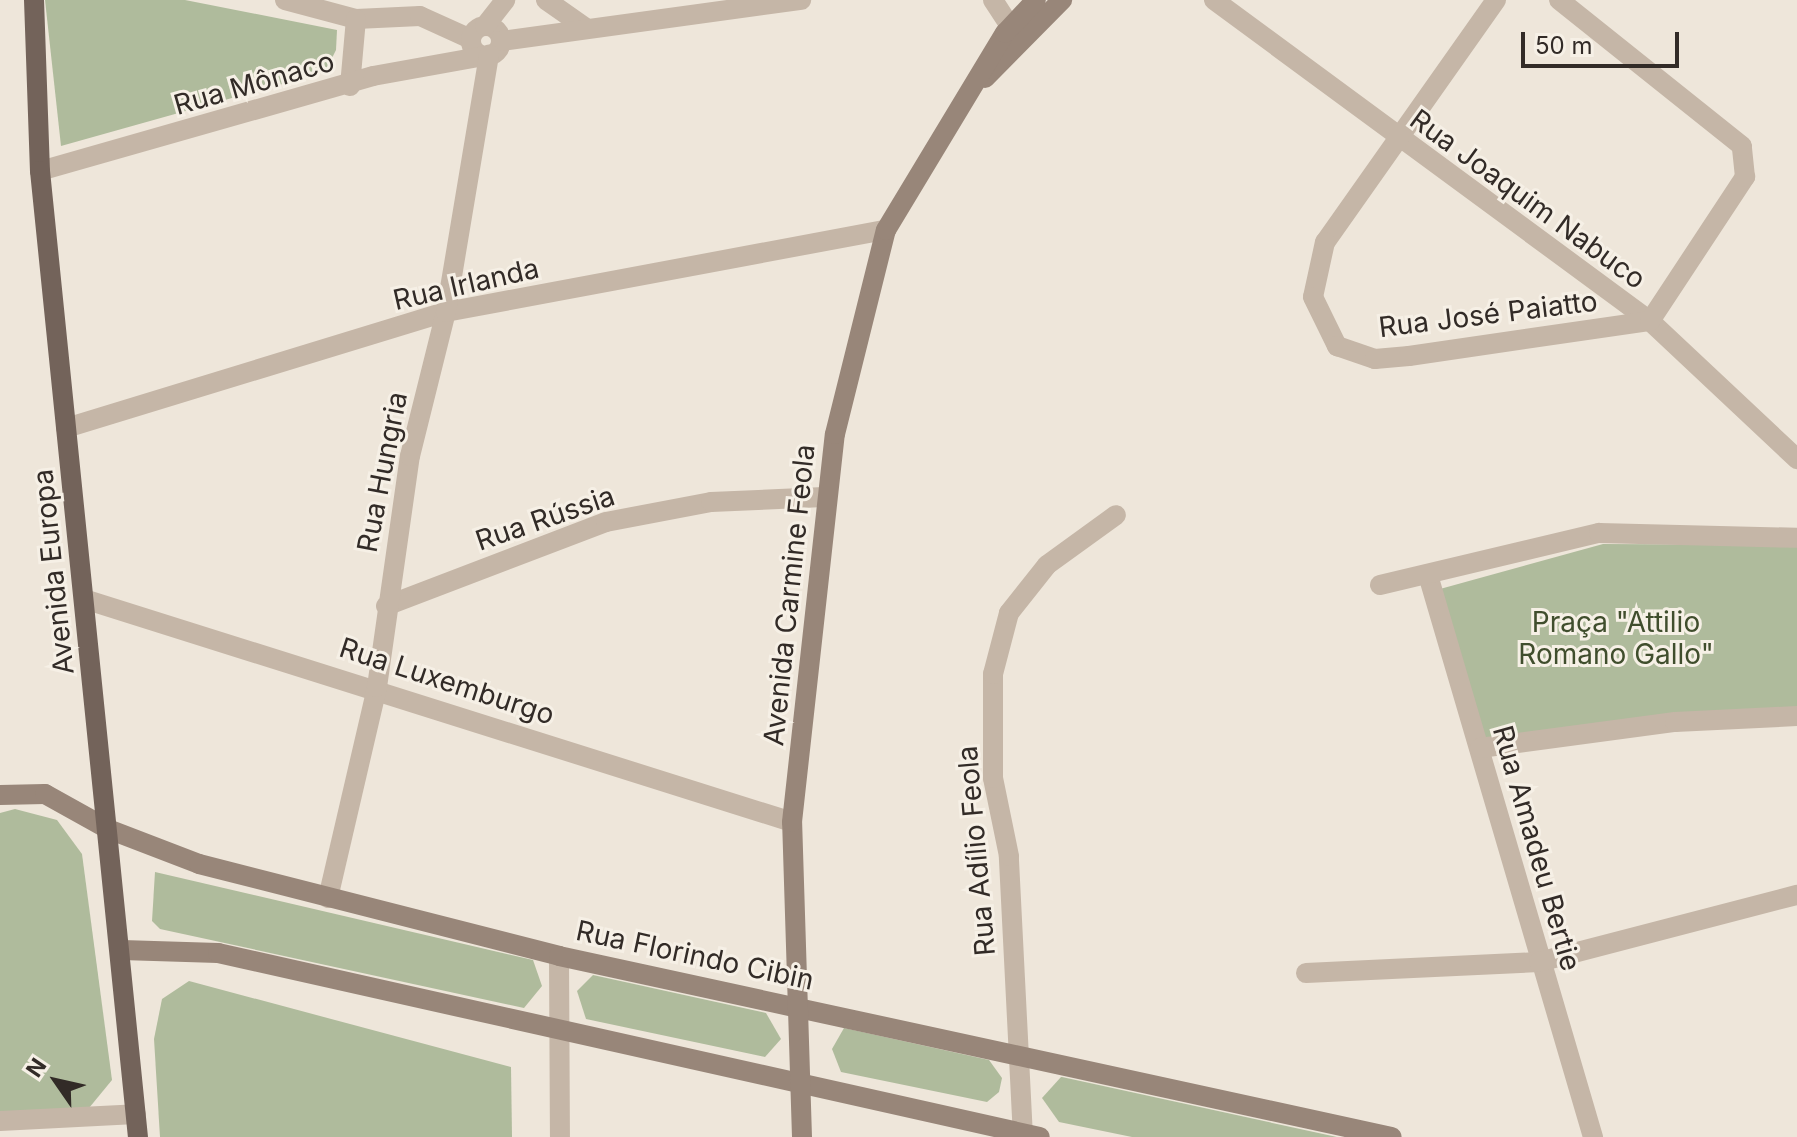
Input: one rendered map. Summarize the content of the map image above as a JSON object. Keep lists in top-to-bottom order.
{
  "streets": {
    "main road": ["Avenida Europa", "Avenida Carmine Feola", "Rua Florindo Cibin"],
    "street": [
      "Rua Mônaco",
      "Rua Joaquim Nabuco",
      "Rua Irlanda",
      "Rua José Paiatto",
      "Rua Hungria",
      "Rua Rússia",
      "Rua Luxemburgo",
      "Rua Amadeu Bertie",
      "Rua Adílio Feola"
    ]
  },
  "crossings": [
    ["Rua Mônaco", "Rua Hungria"],
    ["Rua Mônaco", "Avenida Europa"],
    ["Rua Joaquim Nabuco", "Rua José Paiatto"],
    ["Rua Irlanda", "Rua Hungria"],
    ["Rua Irlanda", "Avenida Europa"],
    ["Rua Irlanda", "Avenida Carmine Feola"],
    ["Rua Hungria", "Rua Rússia"],
    ["Rua Hungria", "Rua Luxemburgo"],
    ["Rua Hungria", "Rua Florindo Cibin"],
    ["Rua Rússia", "Avenida Carmine Feola"],
    ["Avenida Europa", "Rua Luxemburgo"],
    ["Avenida Europa", "Rua Florindo Cibin"],
    ["Avenida Carmine Feola", "Rua Luxemburgo"],
    ["Avenida Carmine Feola", "Rua Florindo Cibin"],
    ["Rua Adílio Feola", "Rua Florindo Cibin"]
  ],
  "parks": ["Praça \"Attilio Romano Gallo\""],
  "scale_bar": "50 m",
  "north": "top left"
}
